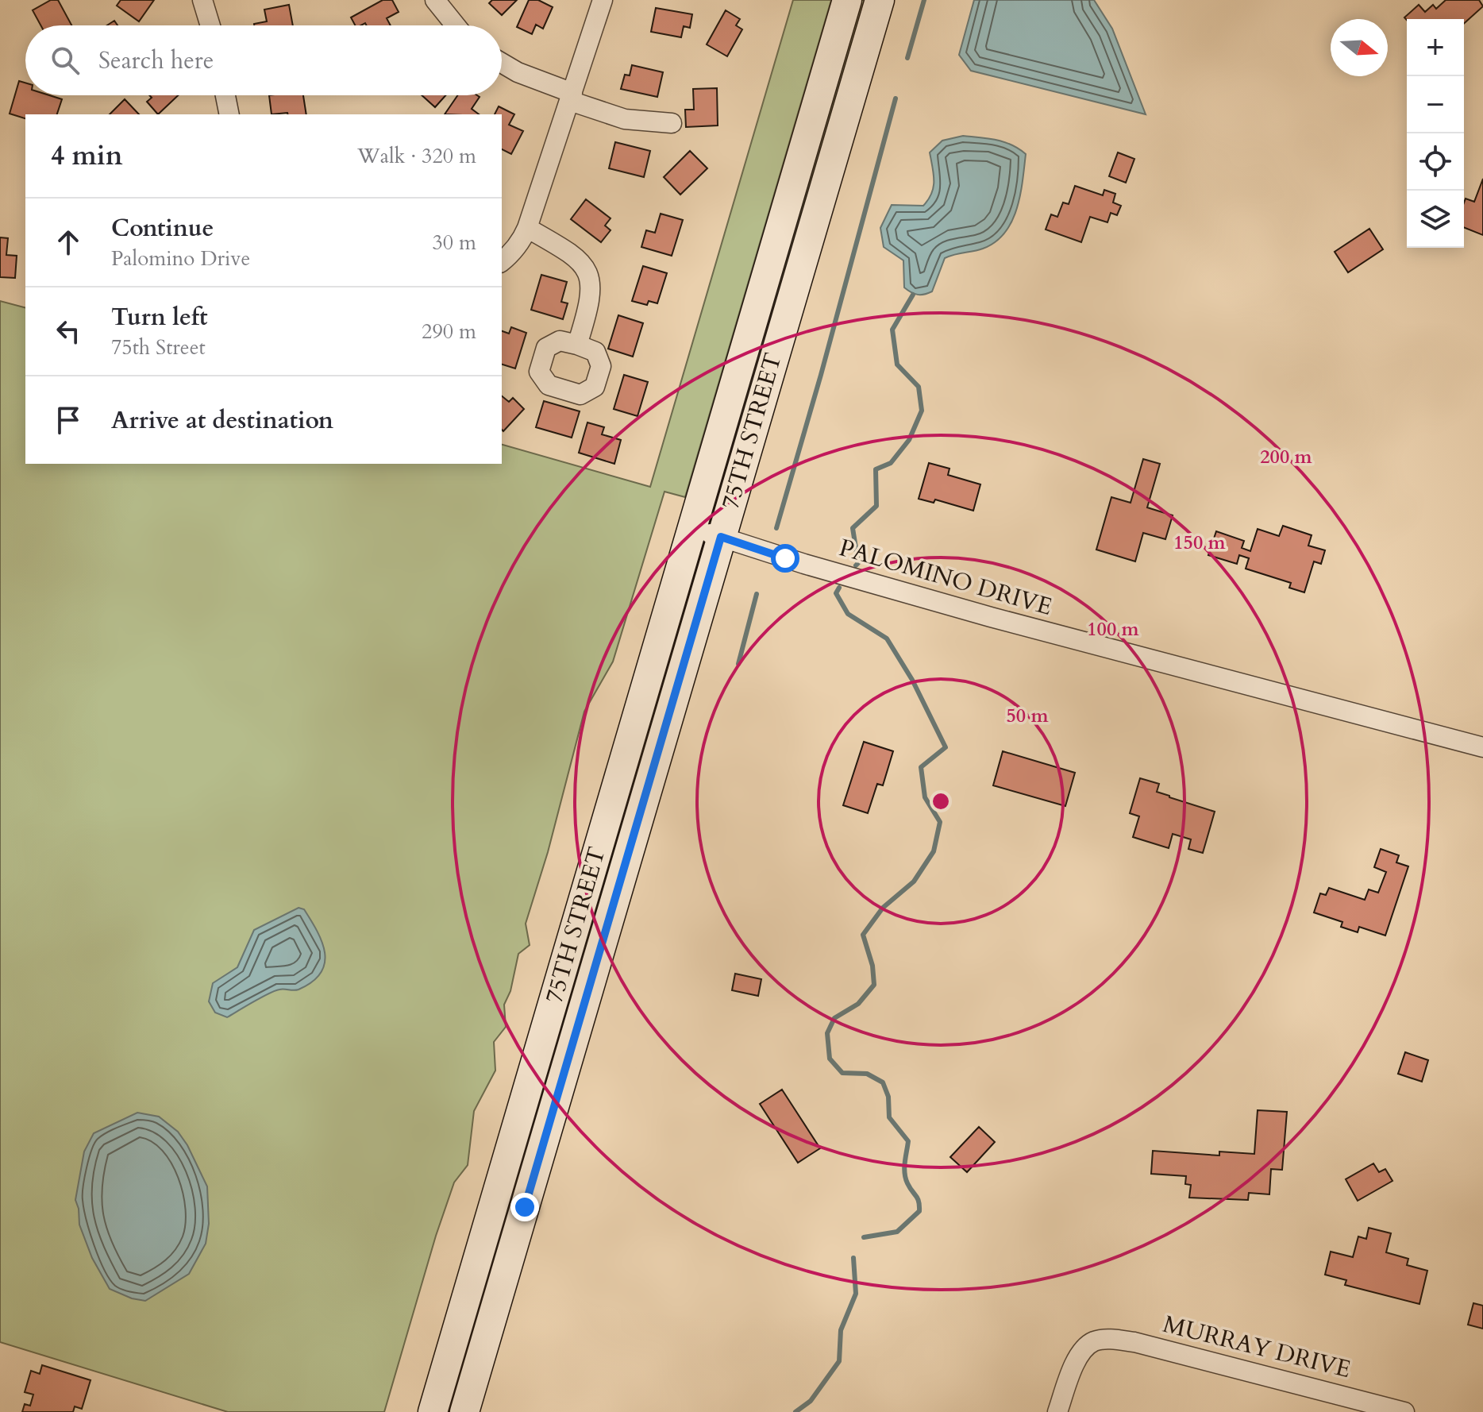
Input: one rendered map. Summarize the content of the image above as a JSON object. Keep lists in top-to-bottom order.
{
  "streets": {
    "main road": ["75TH STREET"],
    "street": ["PALOMINO DRIVE", "MURRAY DRIVE"]
  },
  "crossings": [
    ["75TH STREET", "PALOMINO DRIVE"]
  ],
  "north": "right",
  "page": {
    "map_buttons": ["+", "−"],
    "search": "Search here",
    "heading": ["4 min", "Walk · 320 m"],
    "list": [
      ["Continue", "Palomino Drive", "30 m"],
      ["Turn left", "75th Street", "290 m"],
      "Arrive at destination"
    ]
  },
  "rings": [
    "200 m",
    "150 m",
    "100 m",
    "50 m"
  ]
}
